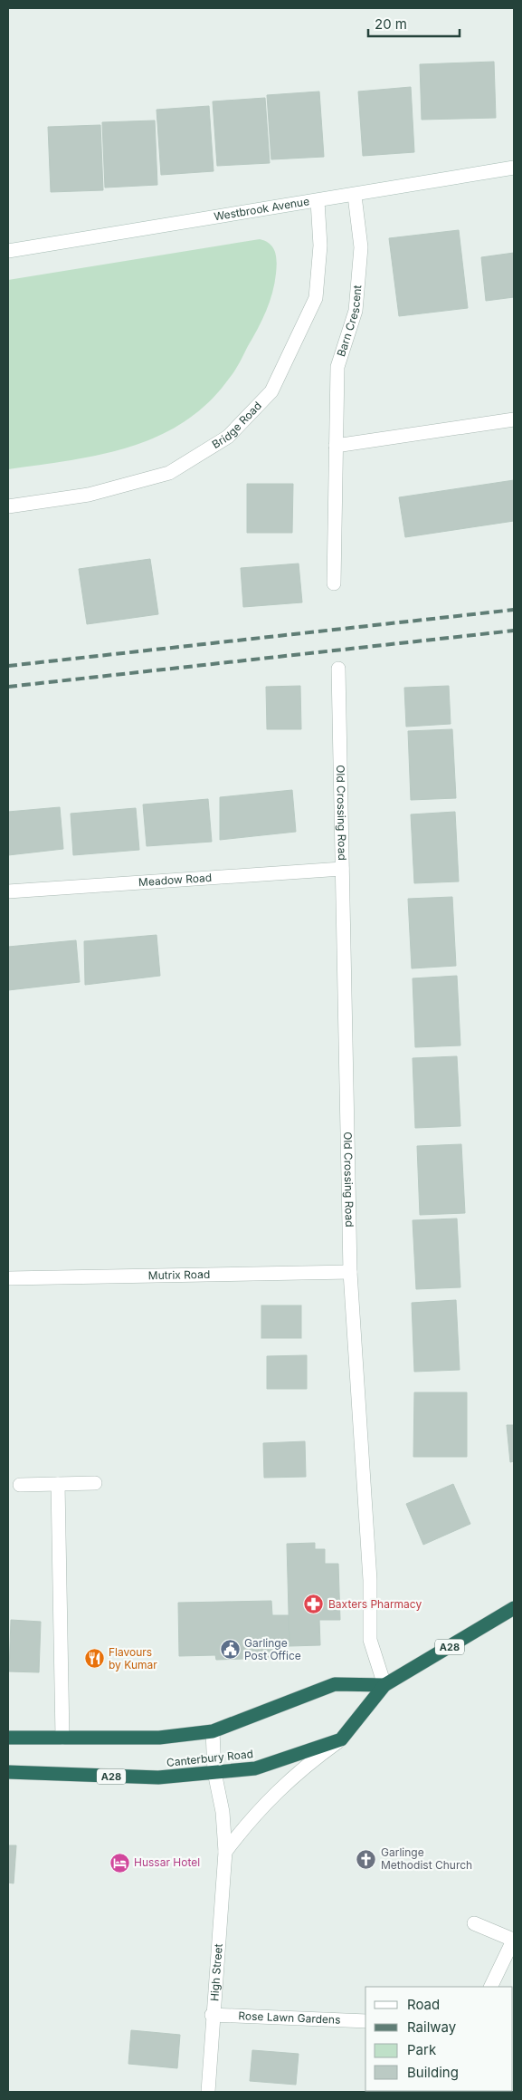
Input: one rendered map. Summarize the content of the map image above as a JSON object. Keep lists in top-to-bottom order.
{
  "streets": {
    "highway": ["A28", "Canterbury Road"],
    "street": [
      "Westbrook Avenue",
      "Barn Crescent",
      "Bridge Road",
      "Old Crossing Road",
      "Meadow Road",
      "Mutrix Road",
      "High Street",
      "Rose Lawn Gardens"
    ]
  },
  "crossings": [
    ["Westbrook Avenue", "Barn Crescent"],
    ["Westbrook Avenue", "Bridge Road"],
    ["Old Crossing Road", "Meadow Road"],
    ["Old Crossing Road", "Mutrix Road"],
    ["Old Crossing Road", "A28"],
    ["A28", "Canterbury Road"],
    ["Canterbury Road", "High Street"],
    ["High Street", "Rose Lawn Gardens"]
  ],
  "places": {
    "pharmacy": ["Baxters Pharmacy"],
    "public building": ["Garlinge Post Office"],
    "restaurant": ["Flavours by Kumar"],
    "church": ["Garlinge Methodist Church"],
    "hotel": ["Hussar Hotel"]
  },
  "legend": [
    "Road",
    "Railway",
    "Park",
    "Building"
  ],
  "scale_bar": "20 m"
}
